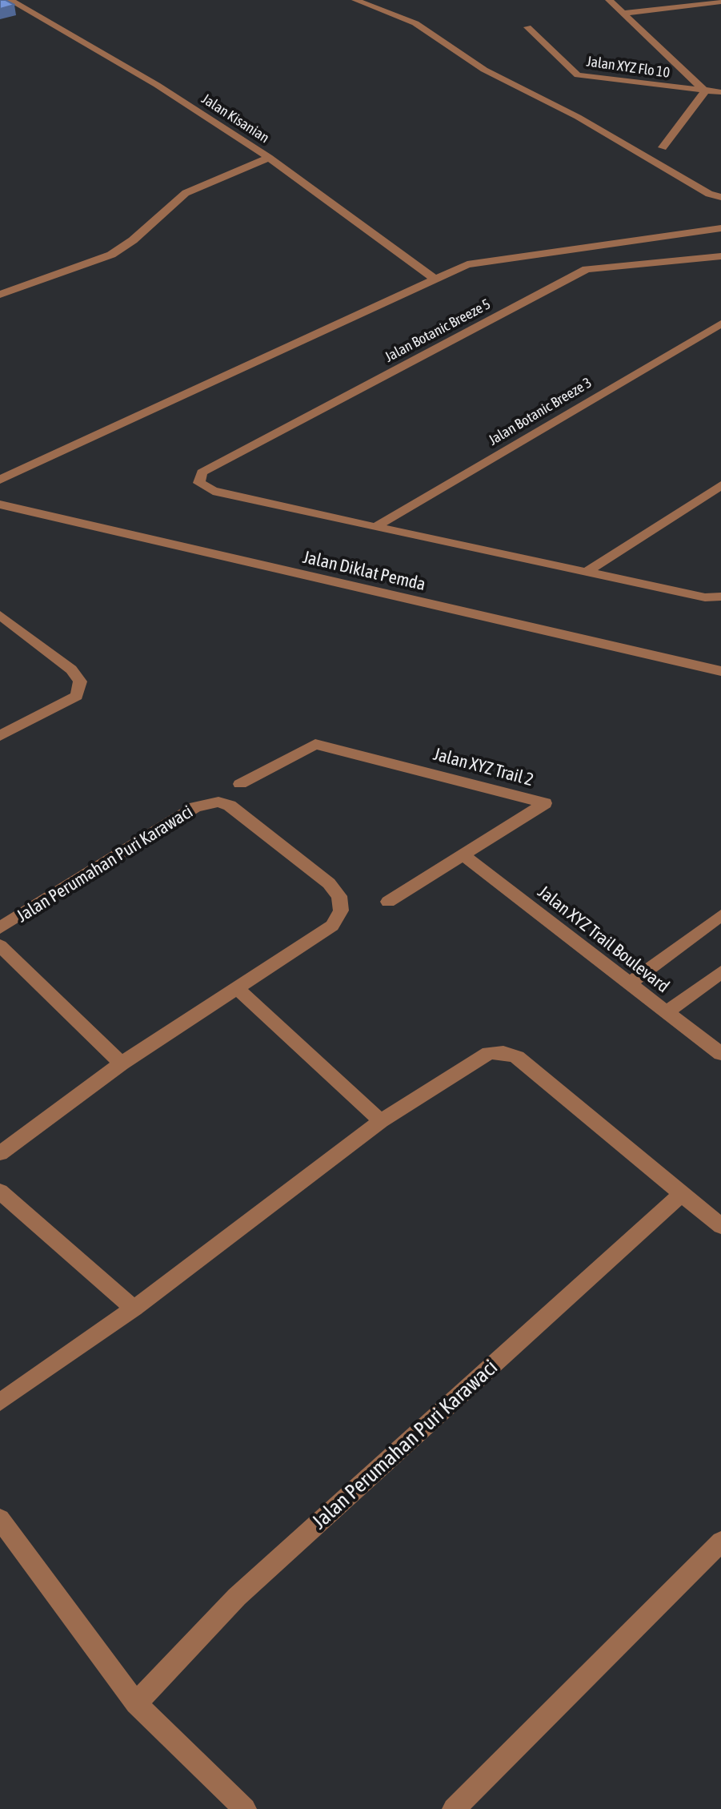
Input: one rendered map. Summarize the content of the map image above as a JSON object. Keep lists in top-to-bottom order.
{
  "streets": {
    "street": [
      "Jalan XYZ Flo 10",
      "Jalan Kisanian",
      "Jalan Botanic Breeze 5",
      "Jalan Botanic Breeze 3",
      "Jalan Diklat Pemda",
      "Jalan XYZ Trail 2",
      "Jalan Perumahan Puri Karawaci",
      "Jalan XYZ Trail Boulevard"
    ]
  },
  "crossings": [
    ["Jalan Botanic Breeze 5", "Jalan Botanic Breeze 3"],
    ["Jalan XYZ Trail 2", "Jalan XYZ Trail Boulevard"]
  ]
}
